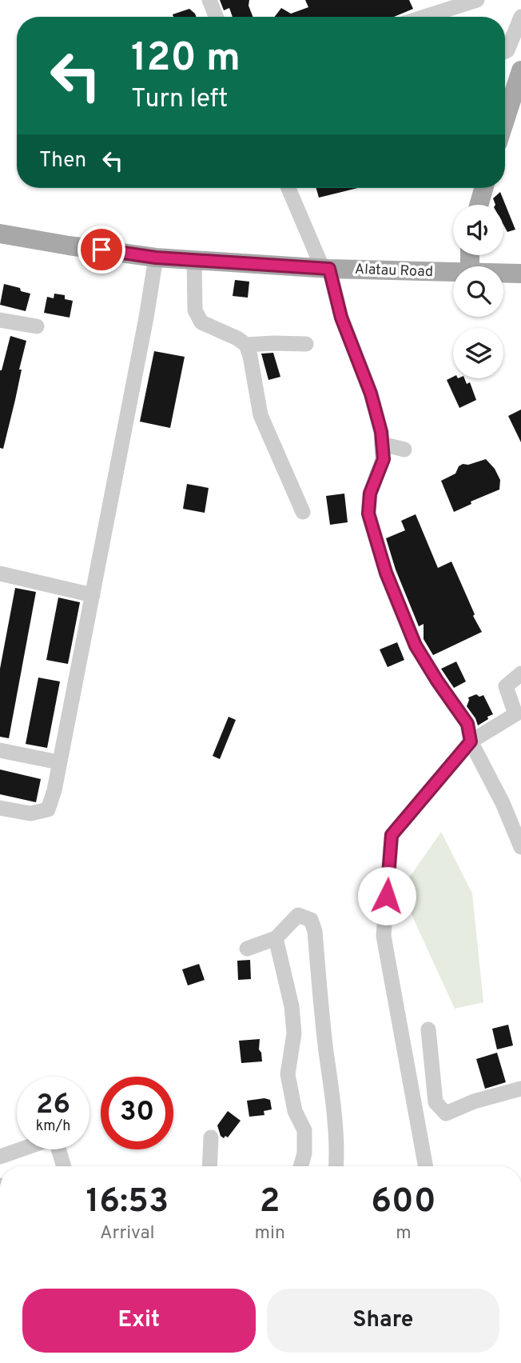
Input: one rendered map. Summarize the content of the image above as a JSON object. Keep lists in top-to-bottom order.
{
  "streets": {
    "main road": ["Alatau Road"]
  },
  "page": {
    "turn": ["120 m", "Turn left"],
    "then": "Then",
    "speed": "26 km/h",
    "limit": "30",
    "eta": [
      "16:53",
      "Arrival",
      "2",
      "min",
      "600",
      "m"
    ],
    "buttons": ["Exit", "Share"]
  }
}
